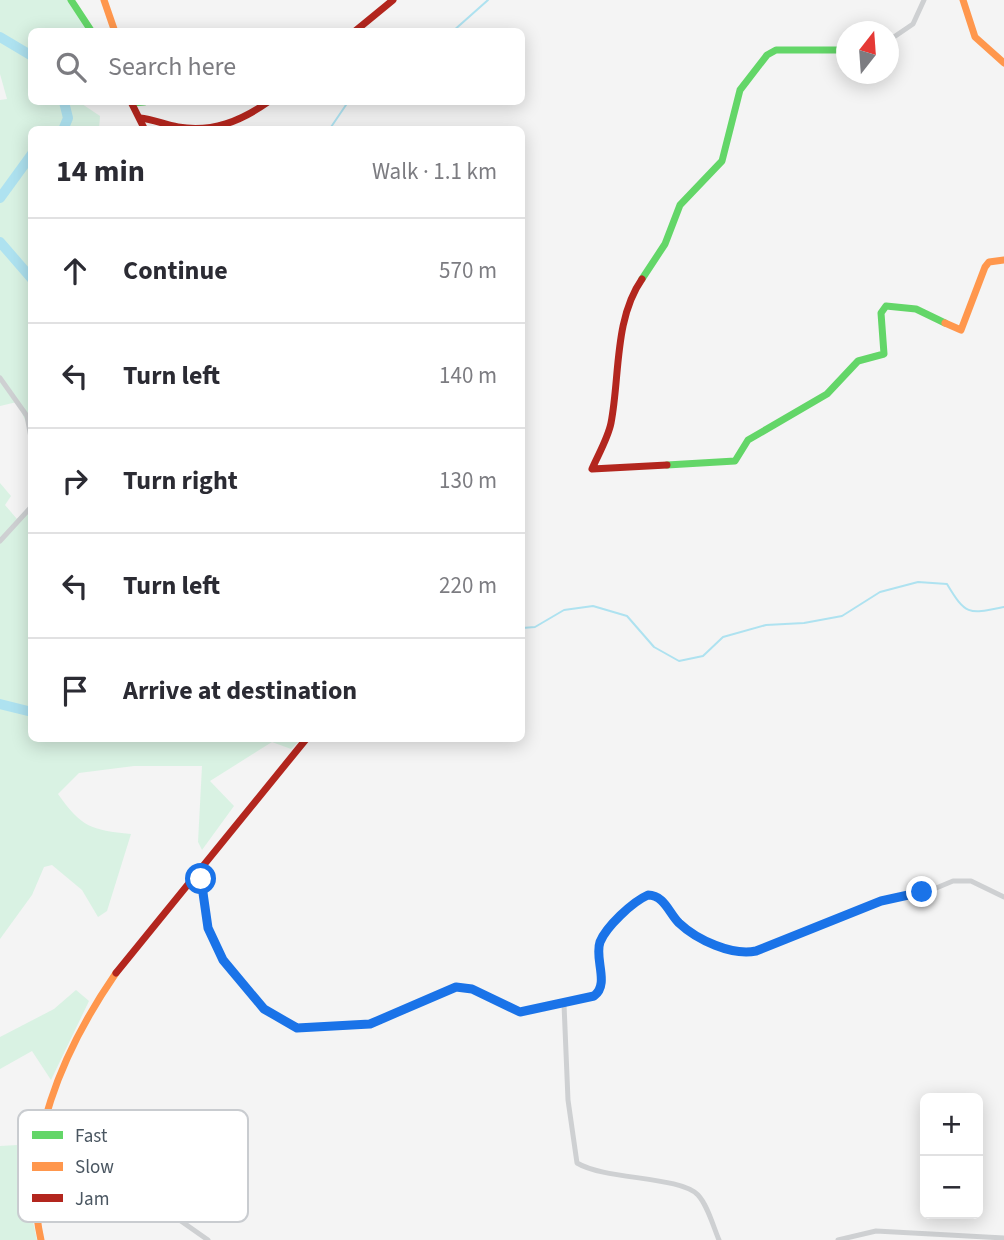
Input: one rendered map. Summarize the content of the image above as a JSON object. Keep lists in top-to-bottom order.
{
  "legend": ["Fast", "Slow", "Jam"],
  "north": "top",
  "page": {
    "search": "Search here",
    "heading": ["14 min", "Walk · 1.1 km"],
    "list": [
      ["Continue", "570 m"],
      ["Turn left", "140 m"],
      ["Turn right", "130 m"],
      ["Turn left", "220 m"],
      "Arrive at destination"
    ],
    "map_buttons": ["+", "−"]
  }
}
